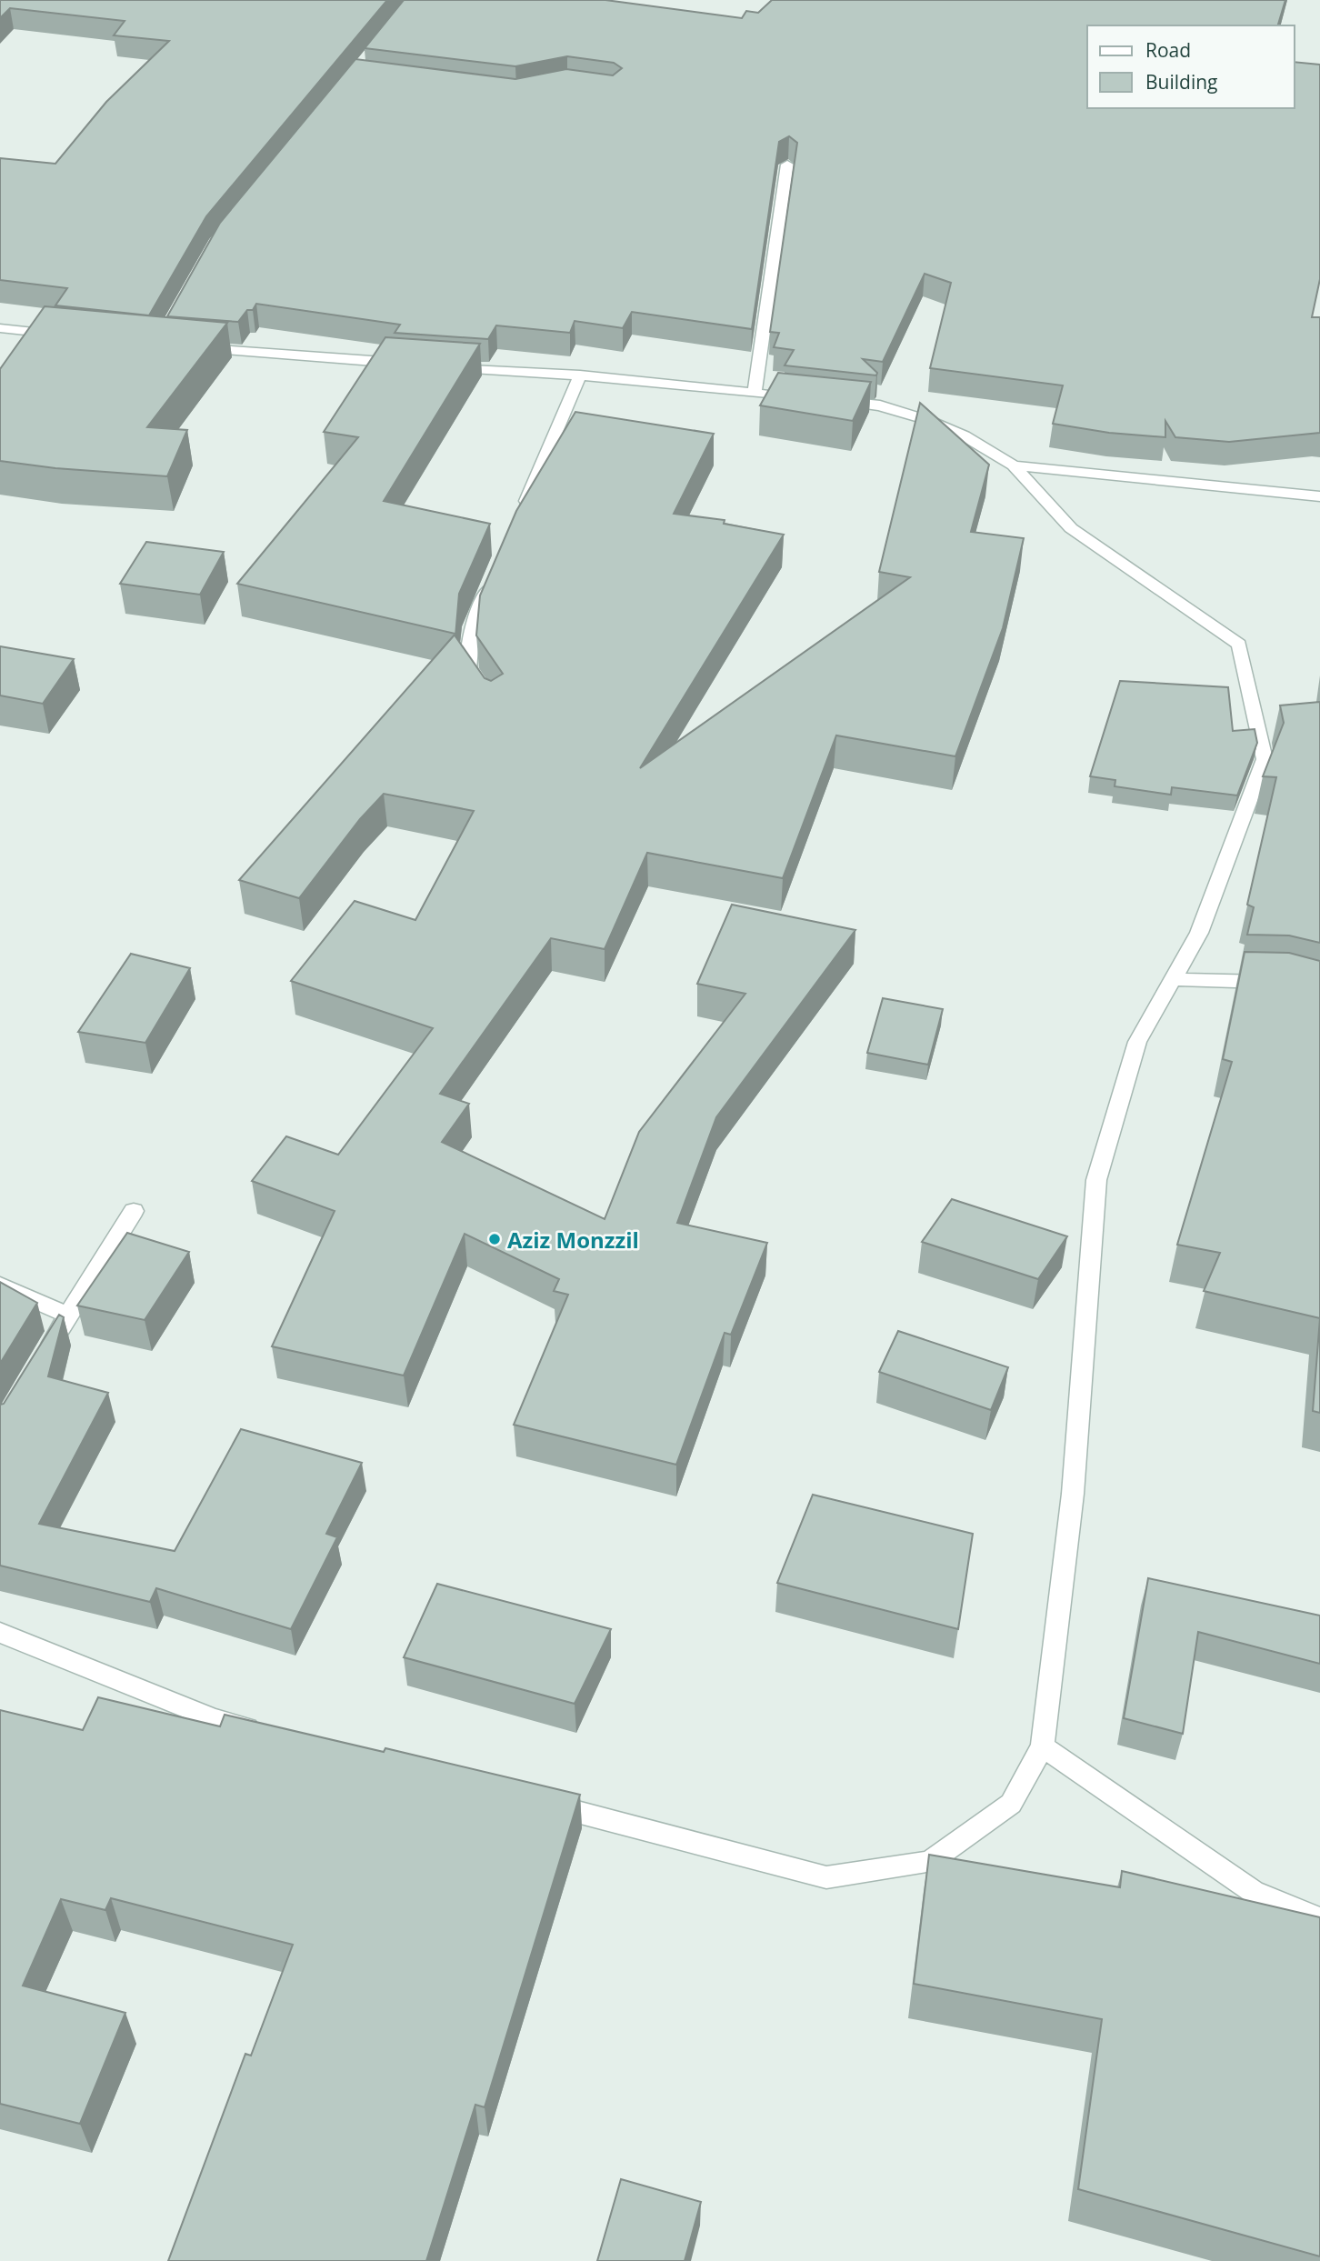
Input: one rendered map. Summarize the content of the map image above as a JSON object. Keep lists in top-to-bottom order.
{
  "places": ["Aziz Monzzil"],
  "legend": ["Road", "Building"]
}
